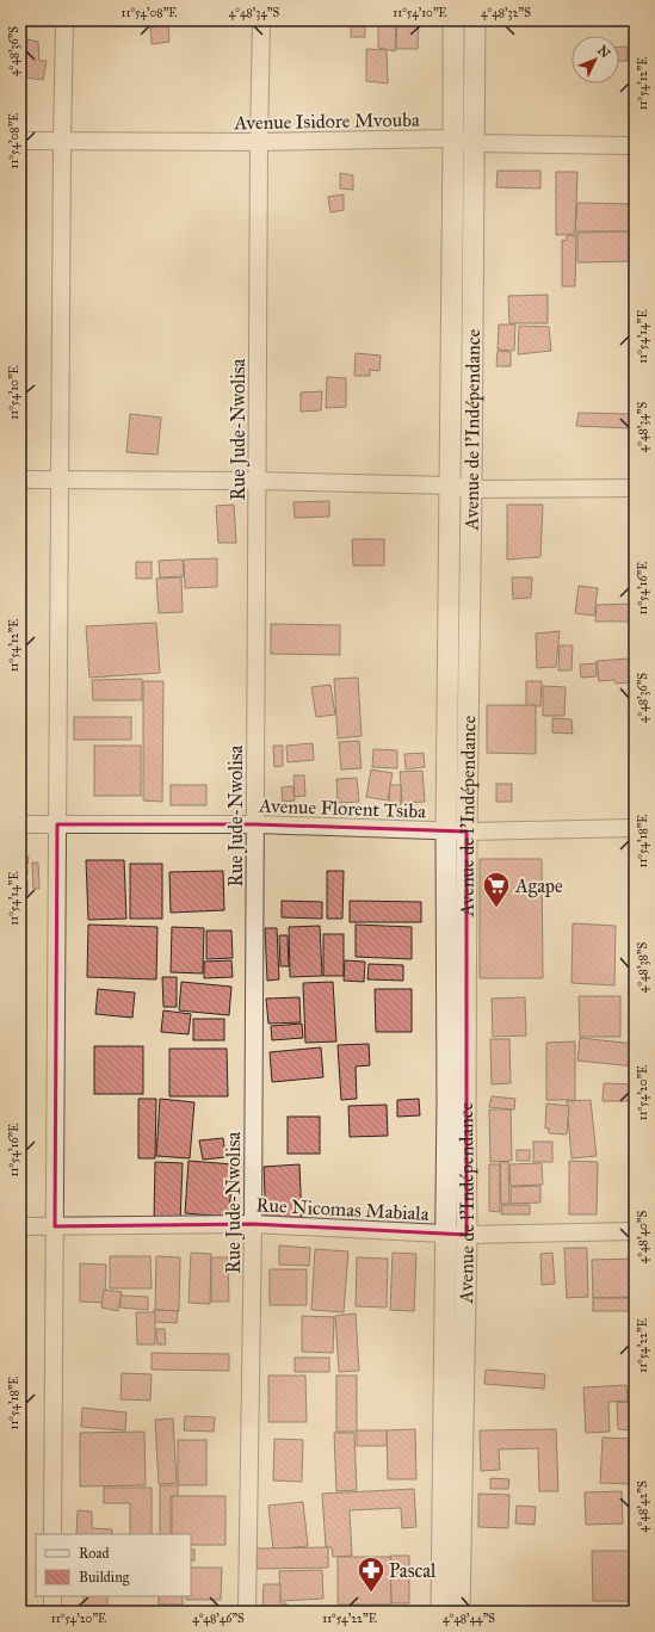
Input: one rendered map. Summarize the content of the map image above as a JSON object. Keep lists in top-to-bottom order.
{
  "streets": {
    "street": [
      "Avenue Isidore Mvouba",
      "Rue Jude-Nwolisa",
      "Avenue de l'Indépendance",
      "Avenue Florent Tsiba",
      "Rue Nicomas Mabiala"
    ]
  },
  "crossings": [
    ["Avenue Isidore Mvouba", "Rue Jude-Nwolisa"],
    ["Avenue Isidore Mvouba", "Avenue de l'Indépendance"],
    ["Rue Jude-Nwolisa", "Avenue Florent Tsiba"],
    ["Rue Jude-Nwolisa", "Rue Nicomas Mabiala"],
    ["Avenue de l'Indépendance", "Avenue Florent Tsiba"],
    ["Avenue de l'Indépendance", "Rue Nicomas Mabiala"]
  ],
  "places": {
    "supermarket": ["Agape"],
    "pharmacy": ["Pascal"]
  },
  "legend": ["Road", "Building"],
  "north": "top right",
  "coordinates": [
    "11°54'08\"E",
    "4°48'34\"S",
    "11°54'10\"E",
    "4°48'32\"S",
    "4°48'36\"S",
    "11°54'12\"E",
    "11°54'14\"E",
    "11°54'16\"E",
    "11°54'18\"E",
    "4°48'38\"S",
    "11°54'20\"E",
    "4°48'40\"S",
    "11°54'22\"E",
    "4°48'42\"S",
    "4°48'46\"S",
    "4°48'44\"S"
  ]
}
